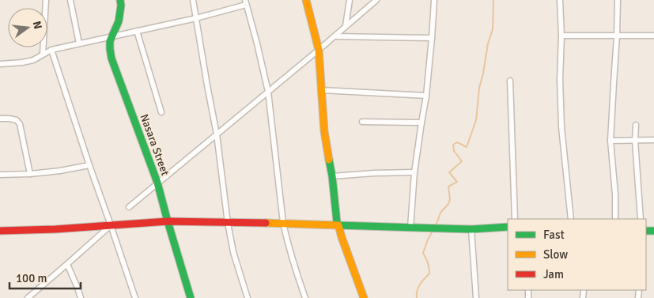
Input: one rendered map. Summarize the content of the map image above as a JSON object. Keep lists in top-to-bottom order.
{
  "streets": {
    "street": ["Nasara Street"]
  },
  "legend": ["Fast", "Slow", "Jam"],
  "scale_bar": "100 m",
  "north": "right"
}
